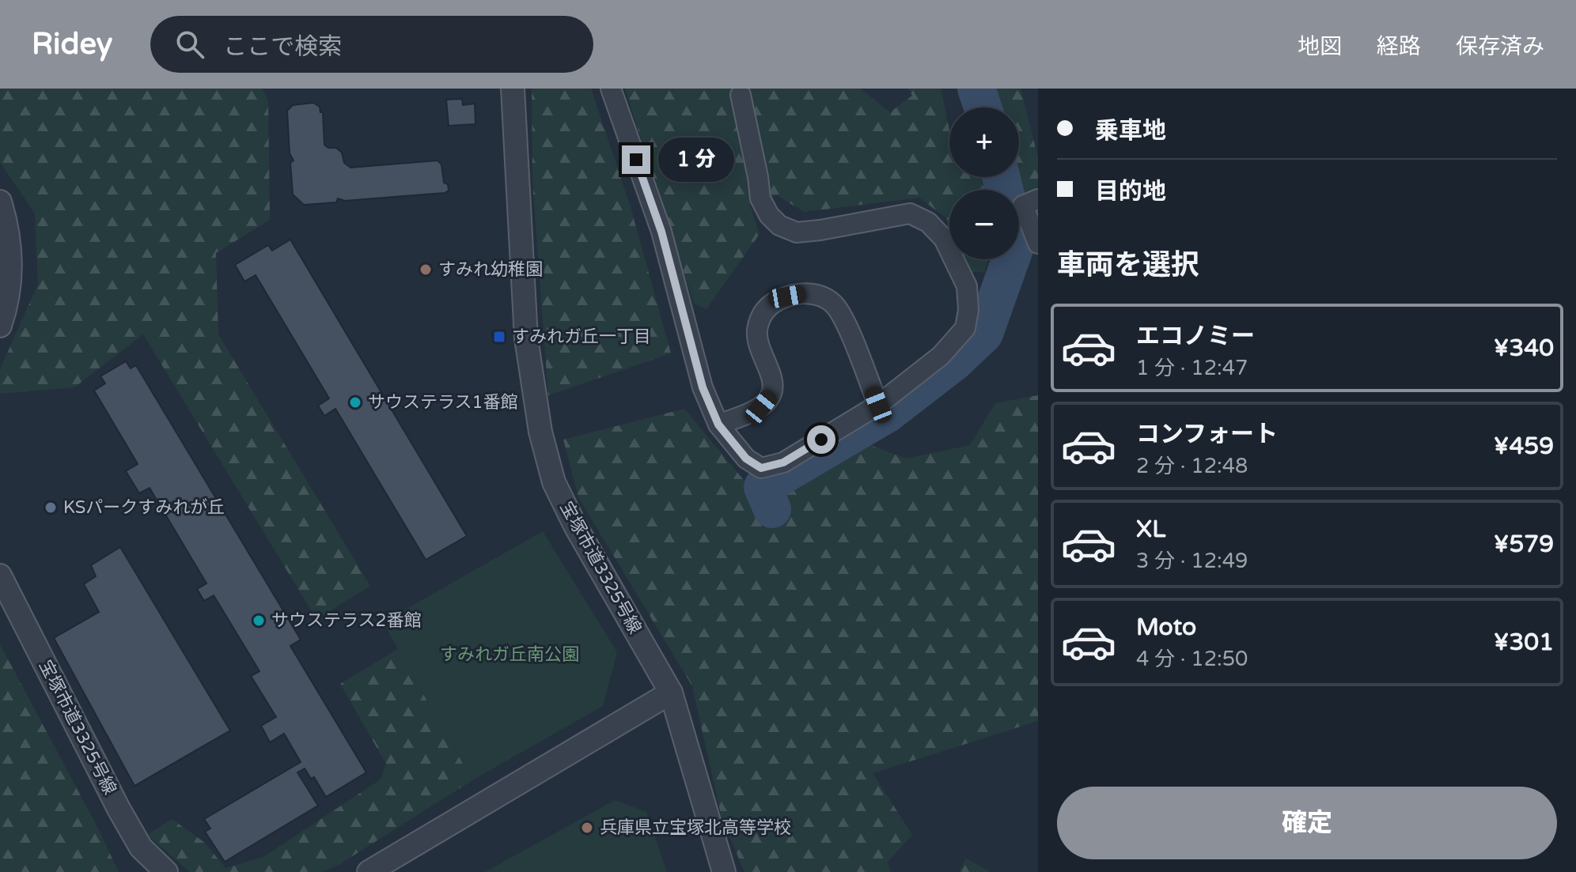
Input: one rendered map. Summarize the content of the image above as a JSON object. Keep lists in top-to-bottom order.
{
  "streets": {
    "street": ["宝塚市道3325号線"]
  },
  "parks": ["すみれガ丘南公園"],
  "places": {
    "other": [
      "すみれ幼稚園",
      "サウステラス1番館",
      "KSパークすみれが丘",
      "サウステラス2番館",
      "兵庫県立宝塚北高等学校"
    ],
    "transit": ["すみれガ丘一丁目"]
  },
  "page": {
    "header": "Ridey",
    "search": "ここで検索",
    "nav": ["地図", "経路", "保存済み"],
    "banner": ["乗車地", "目的地"],
    "map_buttons": ["+", "−"],
    "bubble": "1 分",
    "heading": "車両を選択",
    "list": [
      {
        "name": "エコノミー",
        "note": "1 分 · 12:47",
        "value": "¥340"
      },
      {
        "name": "コンフォート",
        "note": "2 分 · 12:48",
        "value": "¥459"
      },
      {
        "name": "XL",
        "note": "3 分 · 12:49",
        "value": "¥579"
      },
      {
        "name": "Moto",
        "note": "4 分 · 12:50",
        "value": "¥301"
      }
    ],
    "buttons": "確定"
  }
}
